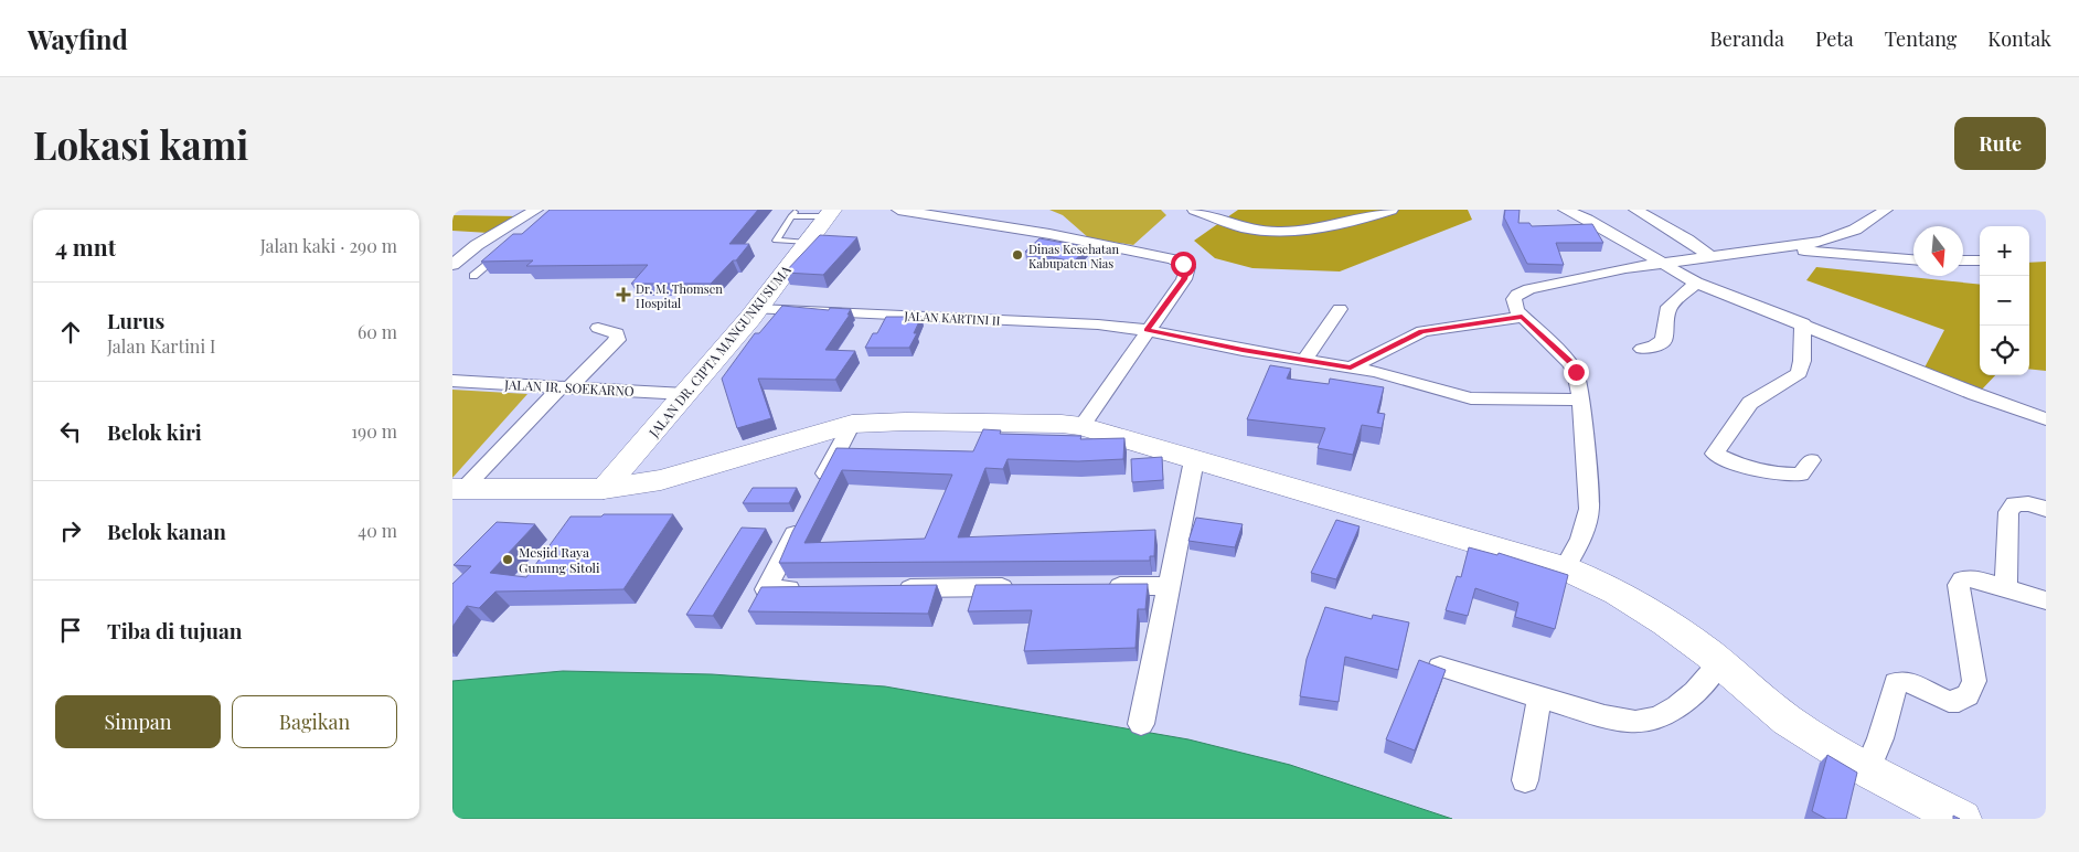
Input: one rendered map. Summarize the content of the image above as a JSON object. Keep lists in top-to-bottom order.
{
  "streets": {
    "main road": ["JALAN DR. CIPTA MANGUNKUSUMA"],
    "street": ["JALAN KARTINI II", "JALAN IR. SOEKARNO"]
  },
  "crossings": [
    ["JALAN KARTINI II", "JALAN DR. CIPTA MANGUNKUSUMA"],
    ["JALAN DR. CIPTA MANGUNKUSUMA", "JALAN IR. SOEKARNO"]
  ],
  "places": {
    "other": ["Dinas Kesehatan Kabupaten Nias", "Mesjid Raya Gunung Sitoli"],
    "health": ["Dr. M. Thomsen Hospital"]
  },
  "north": "bottom",
  "page": {
    "header": "Wayfind",
    "nav": [
      "Beranda",
      "Peta",
      "Tentang",
      "Kontak"
    ],
    "buttons": [
      "Rute",
      ["Simpan", "Bagikan"]
    ],
    "title": "Lokasi kami",
    "heading": ["4 mnt", "Jalan kaki · 290 m"],
    "map_buttons": ["+", "−"],
    "list": [
      ["Lurus", "Jalan Kartini I", "60 m"],
      ["Belok kiri", "190 m"],
      ["Belok kanan", "40 m"],
      "Tiba di tujuan"
    ]
  }
}
